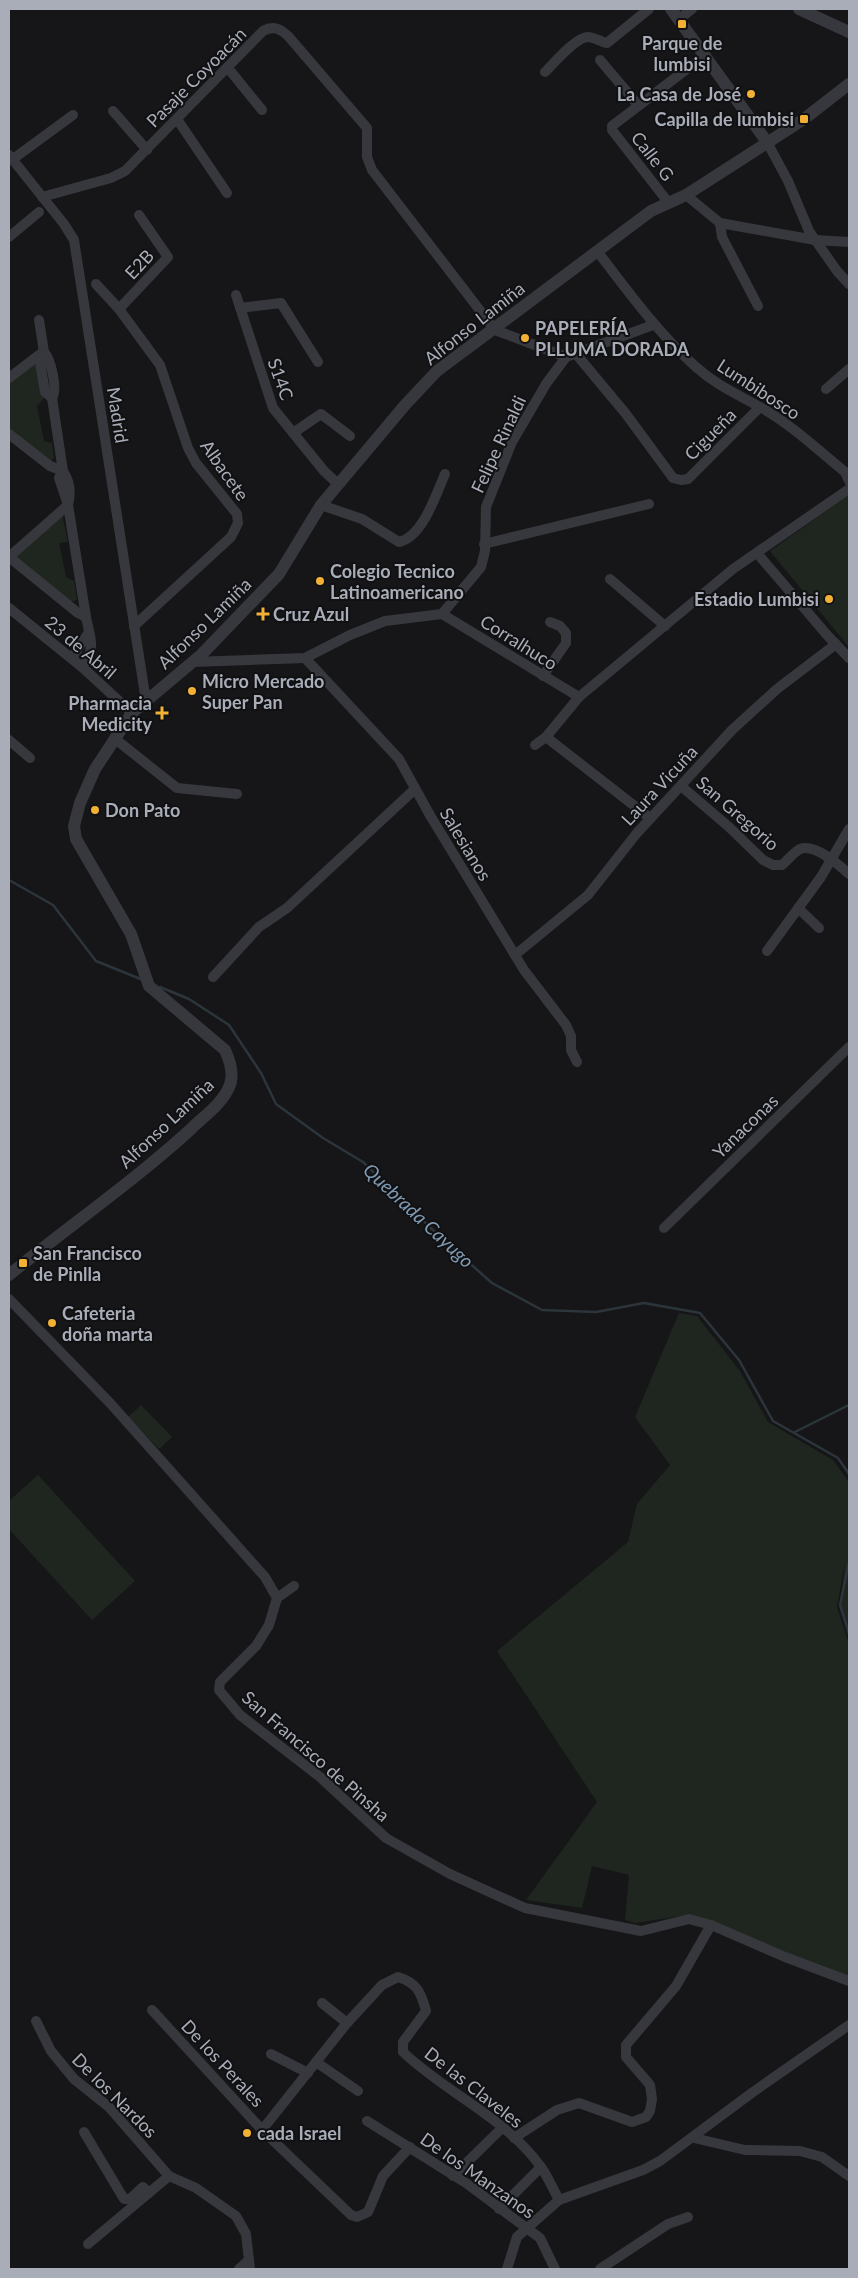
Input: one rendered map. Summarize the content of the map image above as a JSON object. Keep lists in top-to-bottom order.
{
  "streets": {
    "street": [
      "Pasaje Coyoacán",
      "Calle G",
      "E2B",
      "Alfonso Lamiña",
      "S14C",
      "Lumbibosco",
      "Madrid",
      "Cigueña",
      "Felipe Rinaldi",
      "Albacete",
      "Corralhuco",
      "23 de Abril",
      "Laura Vicuña",
      "San Gregorio",
      "Salesianos",
      "Yanaconas",
      "San Francisco de Pinsha",
      "De los Perales",
      "De las Claveles",
      "De los Nardos",
      "De los Manzanos"
    ]
  },
  "crossings": [
    ["Pasaje Coyoacán", "Alfonso Lamiña"],
    ["Pasaje Coyoacán", "Madrid"],
    ["Calle G", "Alfonso Lamiña"],
    ["E2B", "Albacete"],
    ["Alfonso Lamiña", "S14C"],
    ["Alfonso Lamiña", "Lumbibosco"],
    ["Alfonso Lamiña", "Madrid"],
    ["Alfonso Lamiña", "23 de Abril"],
    ["Lumbibosco", "Cigueña"],
    ["Madrid", "Albacete"],
    ["Cigueña", "Felipe Rinaldi"],
    ["Felipe Rinaldi", "Corralhuco"],
    ["Laura Vicuña", "San Gregorio"],
    ["Laura Vicuña", "Salesianos"],
    ["De los Perales", "De las Claveles"],
    ["De los Perales", "De los Manzanos"]
  ],
  "water": ["Quebrada Cayugo"],
  "places": {
    "transit": ["Parque de lumbisi", "Capilla de lumbisi", "San Francisco de Pinlla"],
    "other": [
      "La Casa de José",
      "PAPELERÍA PLLUMA DORADA",
      "Colegio Tecnico Latinoamericano",
      "Estadio Lumbisi",
      "Micro Mercado Super Pan",
      "Don Pato",
      "Cafeteria doña marta",
      "cada Israel"
    ],
    "health": ["Cruz Azul", "Pharmacia Medicity"]
  }
}
